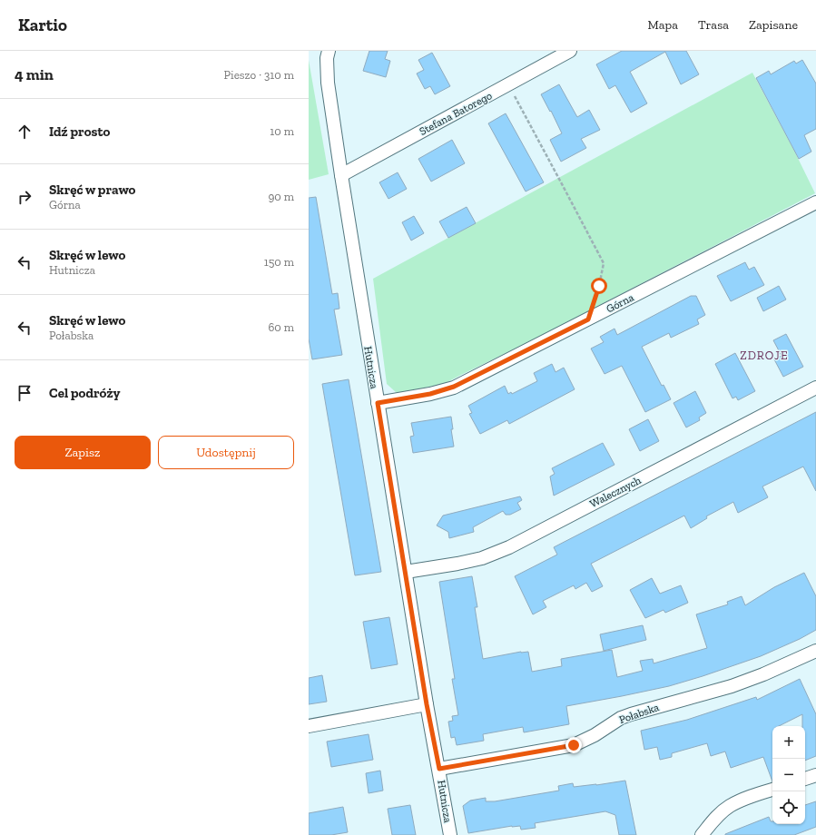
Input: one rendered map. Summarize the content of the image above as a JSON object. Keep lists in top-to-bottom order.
{
  "streets": {
    "street": [
      "Stefana Batorego",
      "Górna",
      "Hutnicza",
      "Walecznych",
      "Połabska"
    ]
  },
  "crossings": [
    ["Stefana Batorego", "Hutnicza"],
    ["Górna", "Hutnicza"],
    ["Hutnicza", "Walecznych"],
    ["Hutnicza", "Połabska"]
  ],
  "districts": ["ZDROJE"],
  "page": {
    "header": "Kartio",
    "nav": ["Mapa", "Trasa", "Zapisane"],
    "heading": ["4 min", "Pieszo · 310 m"],
    "list": [
      ["Idź prosto", "10 m"],
      ["Skręć w prawo", "Górna", "90 m"],
      ["Skręć w lewo", "Hutnicza", "150 m"],
      ["Skręć w lewo", "Połabska", "60 m"],
      "Cel podróży"
    ],
    "buttons": ["Zapisz", "Udostępnij"],
    "map_buttons": ["+", "−"]
  }
}
